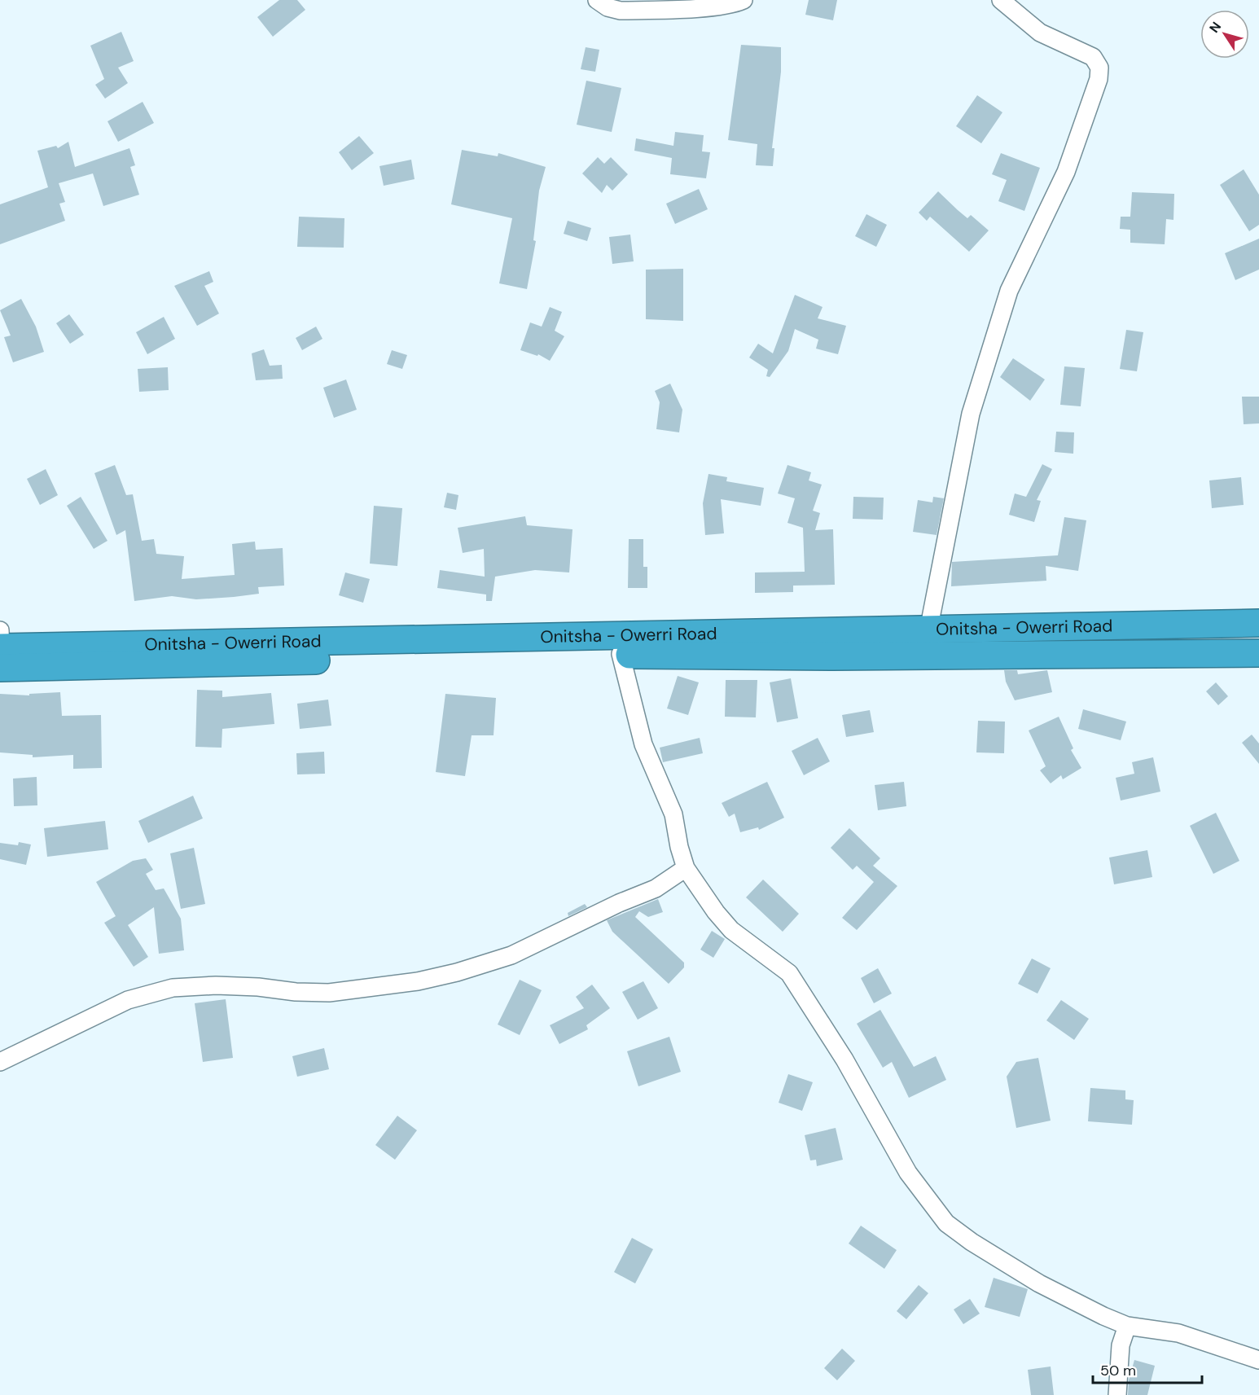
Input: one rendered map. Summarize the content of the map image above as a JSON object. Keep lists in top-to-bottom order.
{
  "streets": {
    "highway": ["Onitsha - Owerri Road"]
  },
  "scale_bar": "50 m",
  "north": "top left"
}
